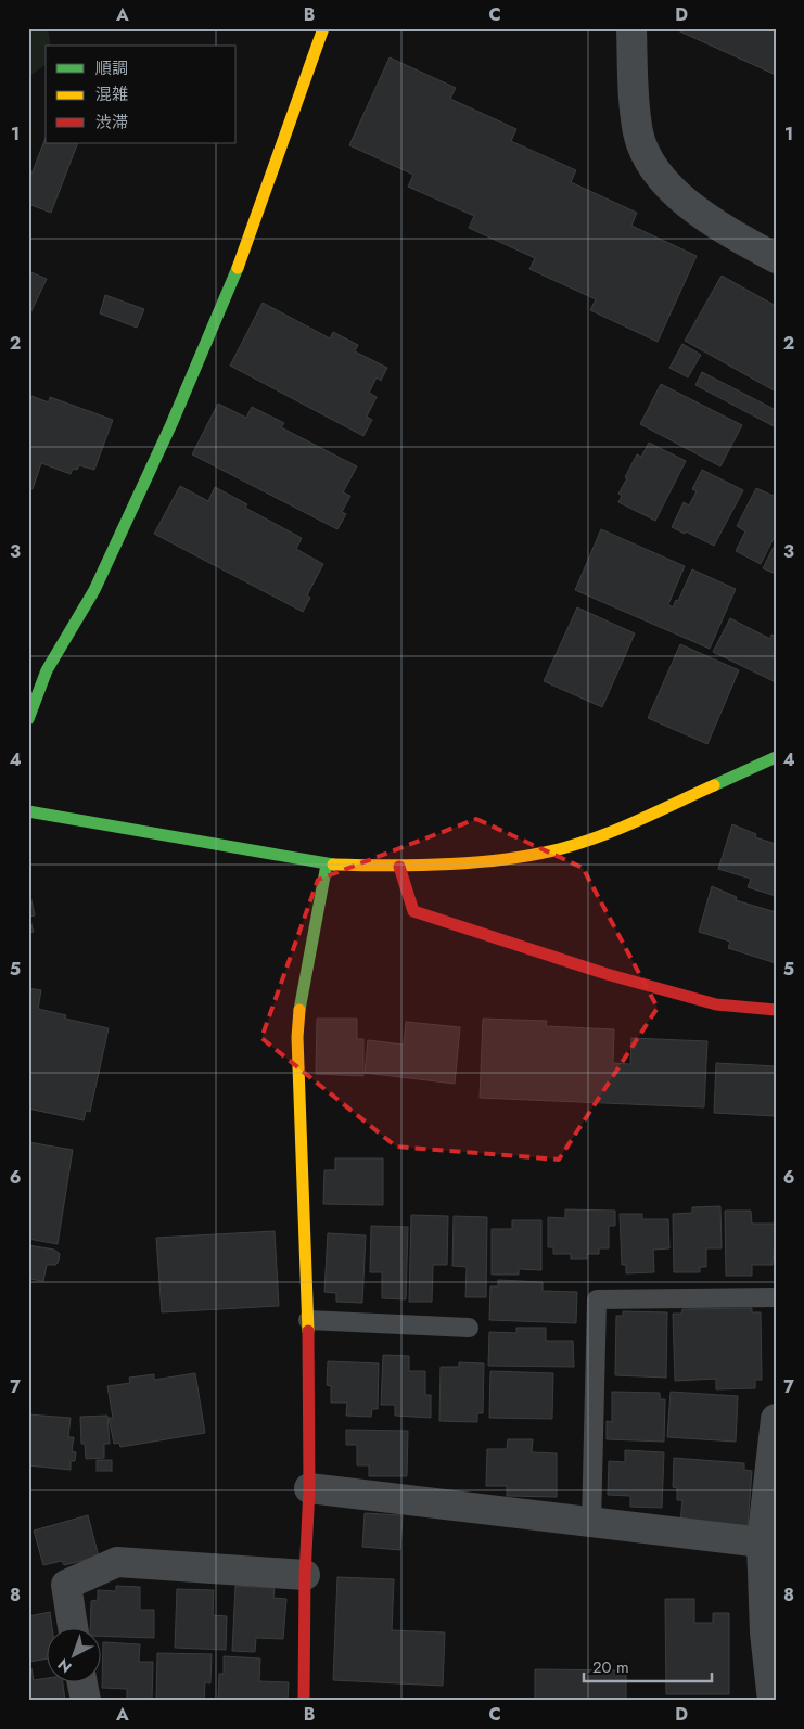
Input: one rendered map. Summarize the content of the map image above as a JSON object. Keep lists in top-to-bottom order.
{
  "legend": ["順調", "混雑", "渋滞"],
  "scale_bar": "20 m",
  "north": "bottom left",
  "grid": {
    "columns": [
      "A",
      "B",
      "C",
      "D"
    ],
    "rows": [
      "1",
      "2",
      "3",
      "4",
      "5",
      "6",
      "7",
      "8"
    ]
  }
}
